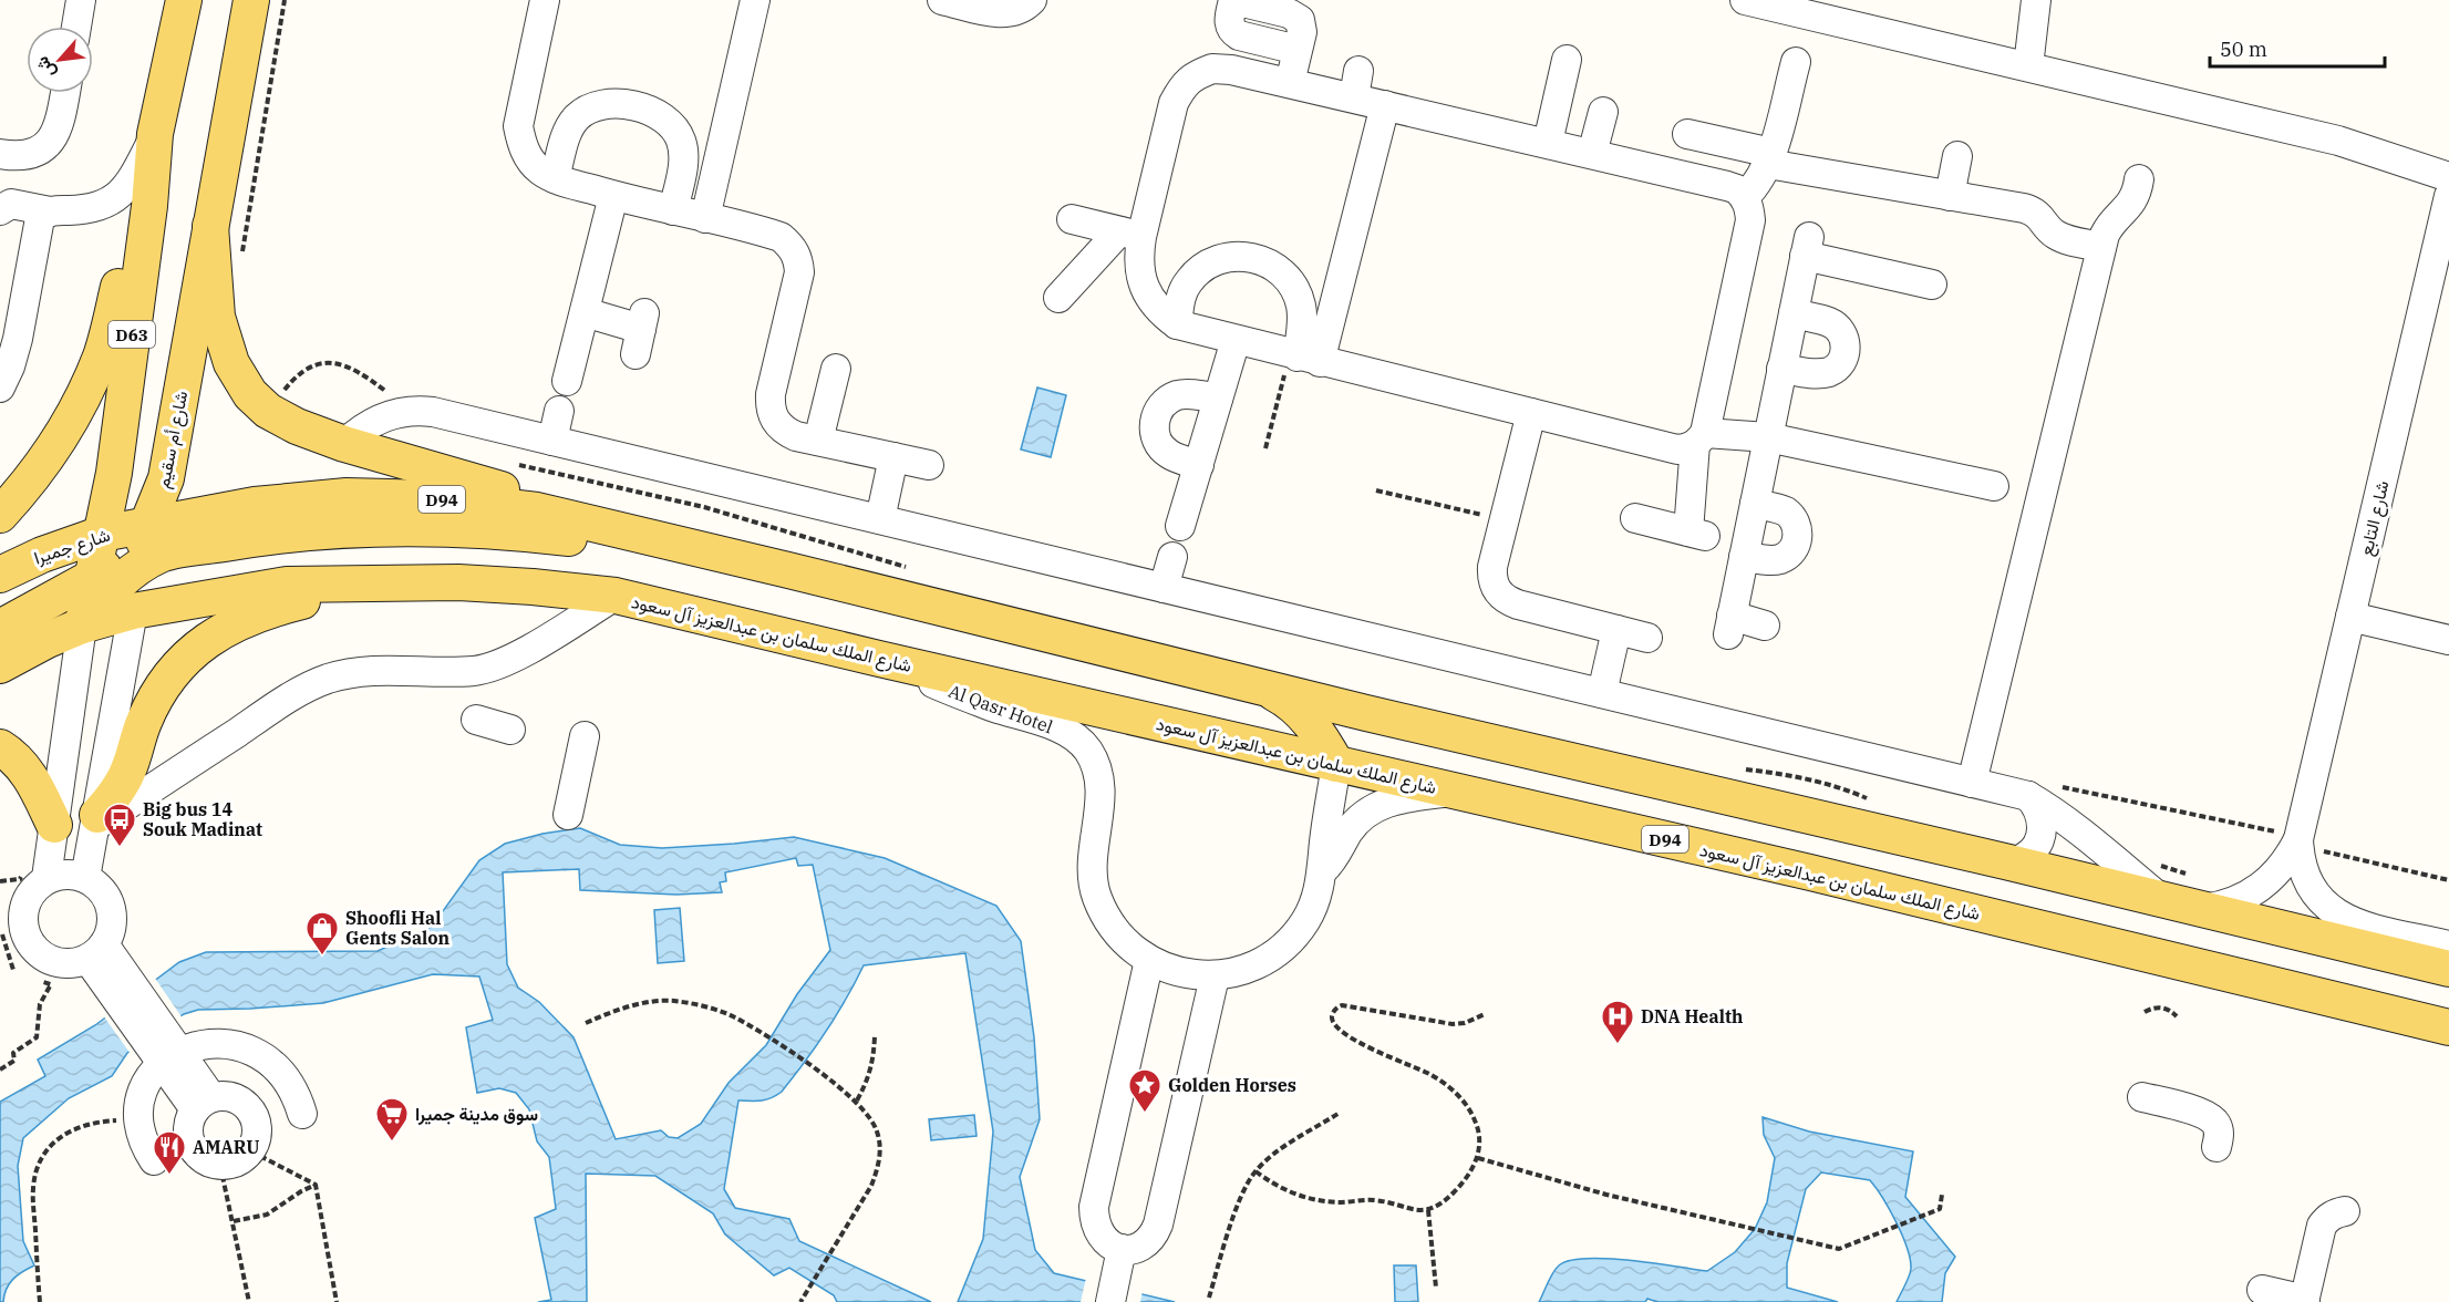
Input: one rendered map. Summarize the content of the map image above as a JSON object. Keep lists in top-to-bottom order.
{
  "streets": {
    "main road": [
      "D63",
      "شارع أم سقيم",
      "D94",
      "شارع جميرا",
      "شارع الملك سلمان بن عبدالعزيز آل سعود"
    ],
    "street": ["شارع التابع", "Al Qasr Hotel"]
  },
  "crossings": [
    ["D63", "D94"],
    ["D63", "شارع جميرا"],
    ["شارع أم سقيم", "D94"],
    ["شارع أم سقيم", "شارع جميرا"],
    ["شارع أم سقيم", "شارع الملك سلمان بن عبدالعزيز آل سعود"],
    ["D94", "شارع الملك سلمان بن عبدالعزيز آل سعود"],
    ["شارع الملك سلمان بن عبدالعزيز آل سعود", "Al Qasr Hotel"]
  ],
  "places": {
    "bus stop": ["Big bus 14 Souk Madinat"],
    "shop": ["Shoofli Hal Gents Salon"],
    "hospital": ["DNA Health"],
    "place": ["Golden Horses"],
    "supermarket": ["سوق مدينة جميرا"],
    "restaurant": ["AMARU"]
  },
  "scale_bar": "50 m",
  "north": "bottom left"
}
